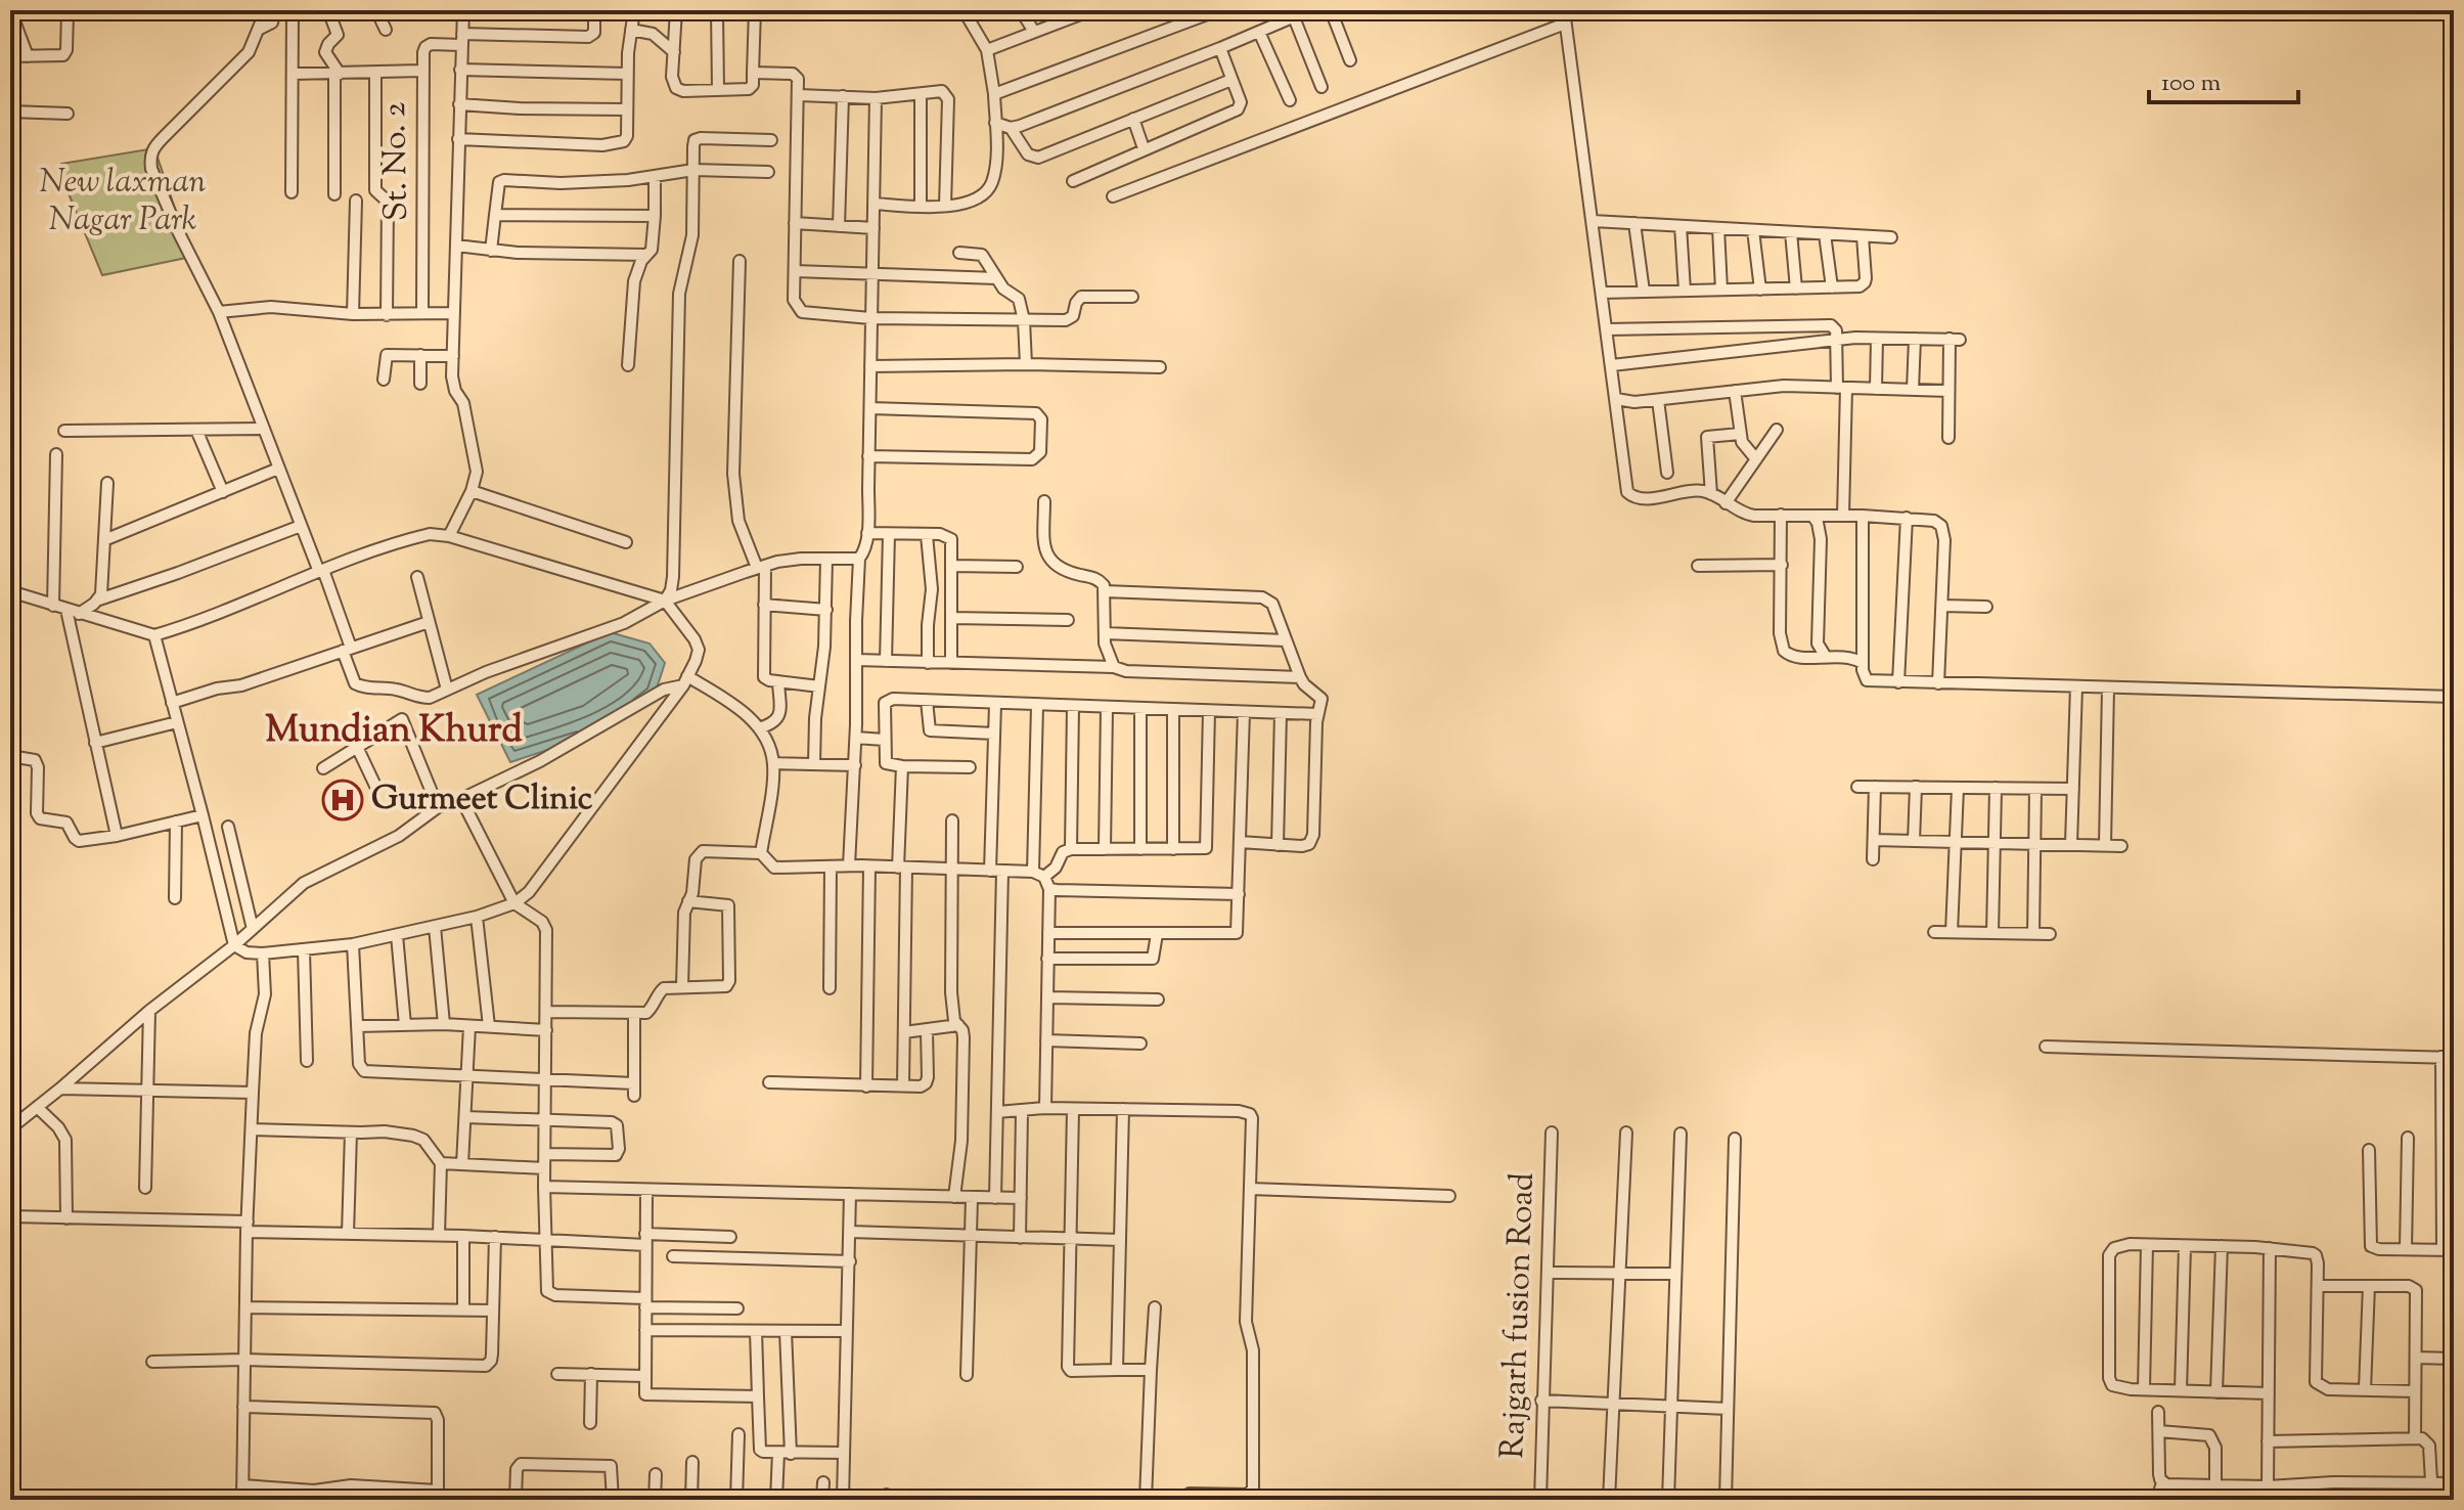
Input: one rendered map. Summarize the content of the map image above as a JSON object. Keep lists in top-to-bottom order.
{
  "streets": {
    "street": ["St. No. 2", "Rajgarh fusion Road"]
  },
  "districts": ["Mundian Khurd"],
  "parks": ["New laxman Nagar Park"],
  "places": {
    "hospital": ["Gurmeet Clinic"]
  },
  "scale_bar": "100 m"
}
